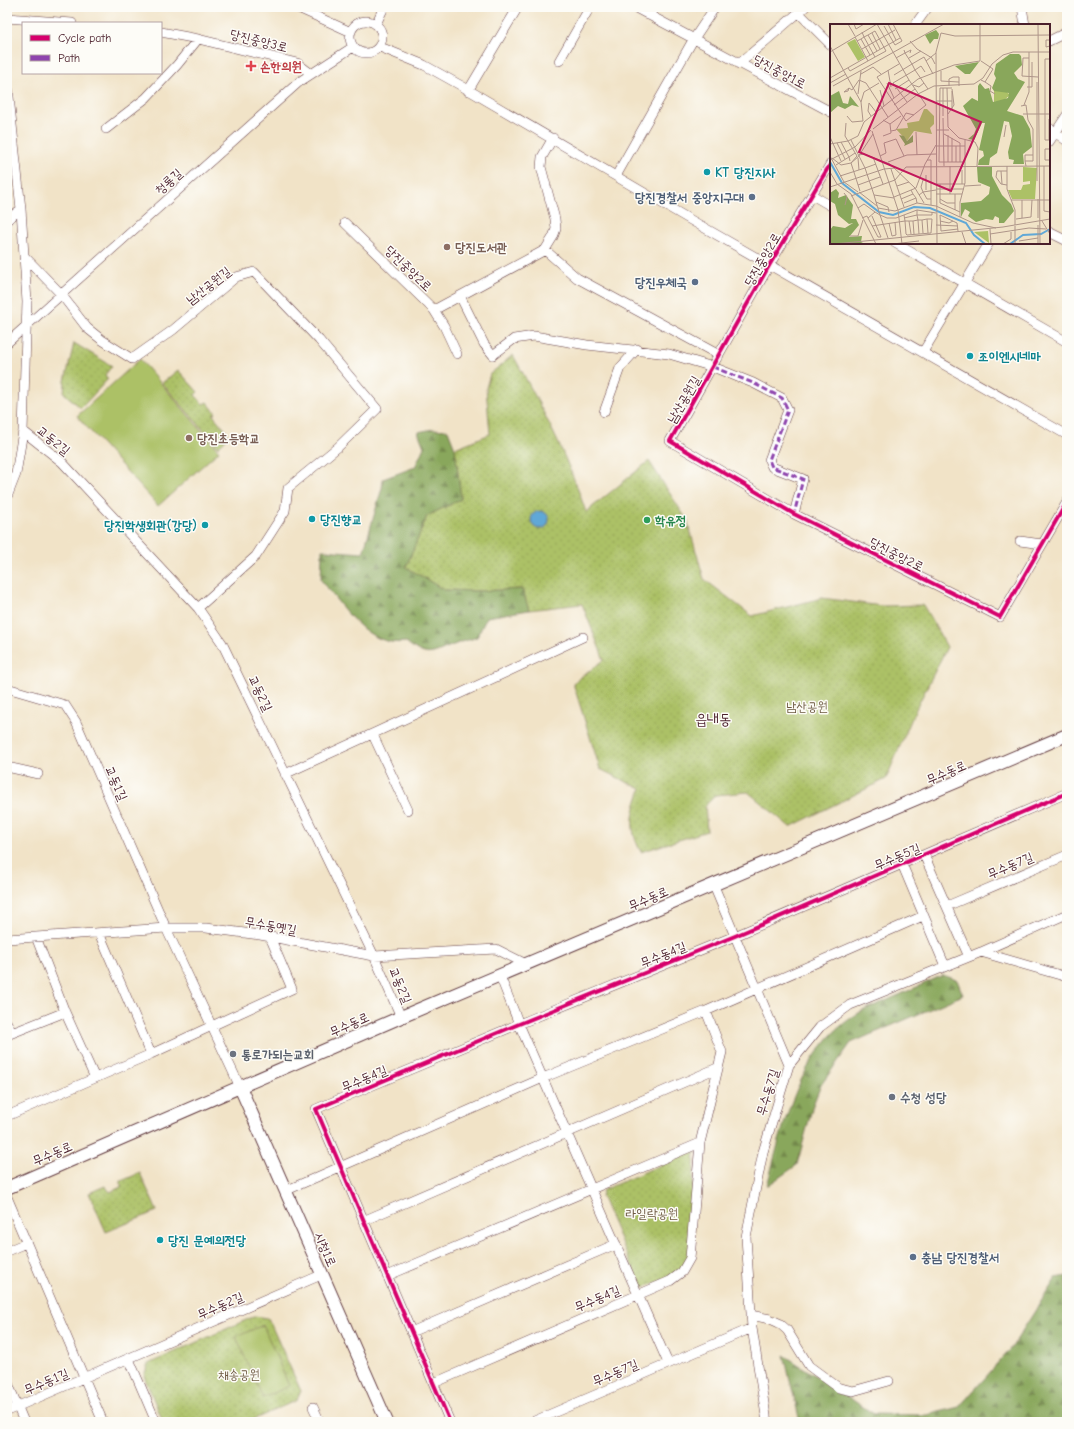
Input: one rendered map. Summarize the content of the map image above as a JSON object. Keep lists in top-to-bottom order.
{
  "streets": {
    "street": [
      "당진중앙3로",
      "당진중앙1로",
      "청룡길",
      "당진중앙2로",
      "남산공원길",
      "교동2길",
      "무수동로",
      "교동1길",
      "무수동5길",
      "무수동7길",
      "무수동옛길",
      "무수동4길",
      "시청1로",
      "무수동2길",
      "무수동1길"
    ]
  },
  "crossings": [
    ["당진중앙3로", "청룡길"],
    ["청룡길", "당진중앙2로"],
    ["청룡길", "남산공원길"],
    ["당진중앙2로", "남산공원길"],
    ["남산공원길", "교동2길"],
    ["교동2길", "무수동로"],
    ["교동2길", "무수동옛길"],
    ["무수동로", "무수동옛길"],
    ["무수동로", "무수동4길"],
    ["무수동로", "시청1로"],
    ["교동1길", "무수동옛길"],
    ["무수동5길", "무수동4길"],
    ["무수동7길", "무수동4길"],
    ["시청1로", "무수동2길"],
    ["무수동2길", "무수동1길"]
  ],
  "districts": ["읍내동"],
  "parks": ["남산공원", "라일락공원", "채송공원"],
  "places": {
    "health": ["손한의원"],
    "other": [
      "KT 당진지사",
      "당진경찰서 중앙지구대",
      "당진도서관",
      "당진우체국",
      "조이엔시네마",
      "당진초등학교",
      "당진향교",
      "학유정",
      "당진학생회관(강당)",
      "통로가되는교회",
      "수청 성당",
      "당진 문예의전당",
      "충남 당진경찰서"
    ]
  },
  "legend": ["Cycle path", "Path"]
}
